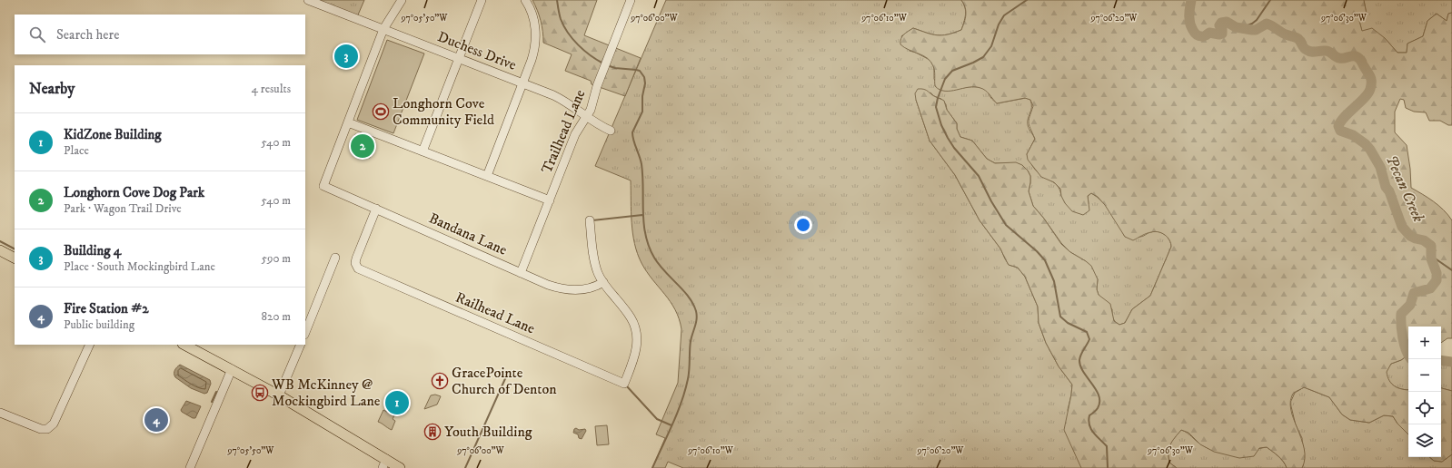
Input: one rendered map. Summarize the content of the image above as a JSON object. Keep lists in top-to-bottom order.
{
  "streets": {
    "street": [
      "Duchess Drive",
      "Trailhead Lane",
      "Bandana Lane",
      "Railhead Lane"
    ]
  },
  "crossings": [
    ["Duchess Drive", "Trailhead Lane"],
    ["Trailhead Lane", "Bandana Lane"],
    ["Bandana Lane", "Railhead Lane"]
  ],
  "water": ["Pecan Creek"],
  "places": {
    "sports": ["Longhorn Cove Community Field"],
    "church": ["GracePointe Church of Denton"],
    "bus stop": ["WB McKinney @ Mockingbird Lane"],
    "building": ["Youth Building"]
  },
  "page": {
    "search": "Search here",
    "pins": [
      "3",
      "2",
      "1",
      "4"
    ],
    "heading": ["Nearby", "4 results"],
    "list": [
      {
        "mark": "1",
        "name": "KidZone Building",
        "note": "Place",
        "value": "540 m"
      },
      {
        "mark": "2",
        "name": "Longhorn Cove Dog Park",
        "note": "Park · Wagon Trail Drive",
        "value": "540 m"
      },
      {
        "mark": "3",
        "name": "Building 4",
        "note": "Place · South Mockingbird Lane",
        "value": "590 m"
      },
      {
        "mark": "4",
        "name": "Fire Station #2",
        "note": "Public building",
        "value": "820 m"
      }
    ],
    "map_buttons": ["+", "−"]
  },
  "coordinates": [
    "97°06'20\"W",
    "97°06'30\"W",
    "97°05'50\"W",
    "97°06'00\"W",
    "97°06'10\"W"
  ]
}
